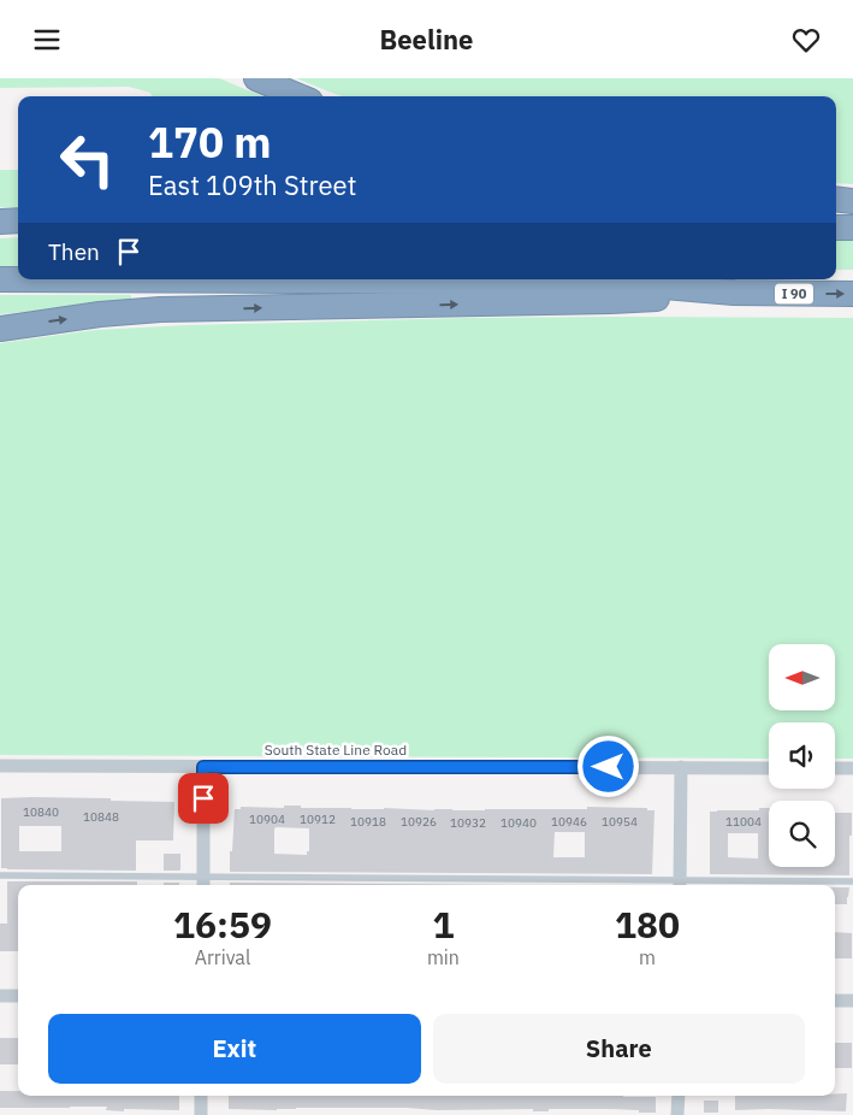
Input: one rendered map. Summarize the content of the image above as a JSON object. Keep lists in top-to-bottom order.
{
  "streets": {
    "highway": ["I 90"],
    "street": ["South State Line Road"]
  },
  "house_numbers": [
    "10840",
    "10848",
    "10904",
    "10912",
    "10918",
    "10926",
    "10946",
    "10954",
    "11004",
    "10932",
    "10940"
  ],
  "north": "left",
  "page": {
    "header": "Beeline",
    "turn": ["170 m", "East 109th Street"],
    "then": "Then",
    "eta": [
      "16:59",
      "Arrival",
      "1",
      "min",
      "180",
      "m"
    ],
    "buttons": ["Exit", "Share"]
  }
}
